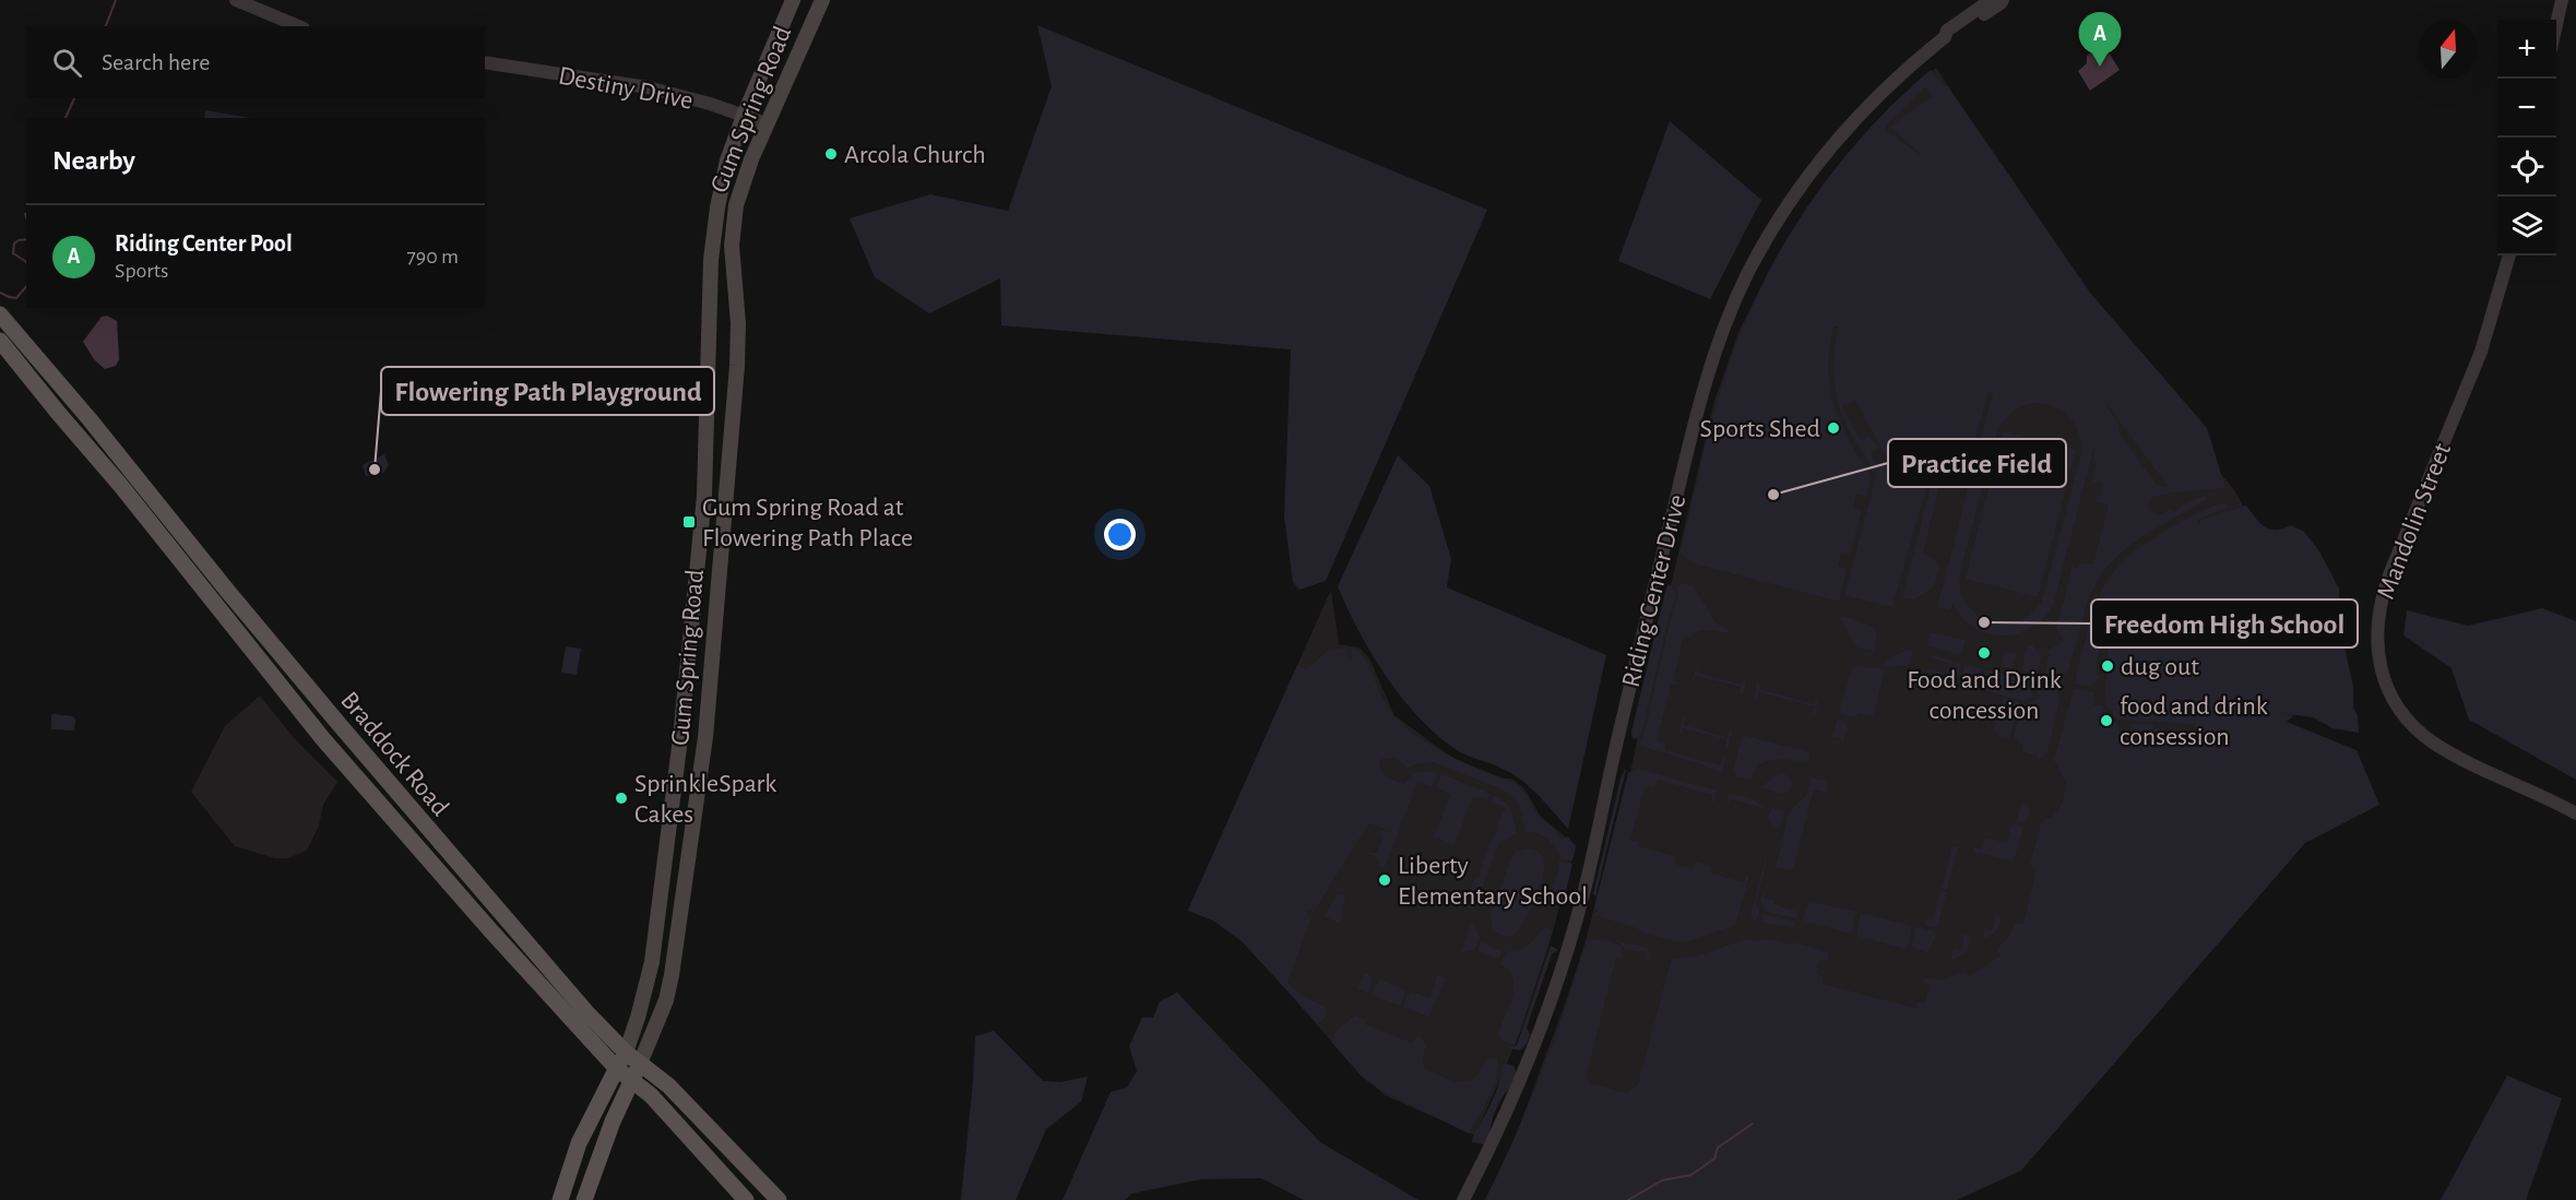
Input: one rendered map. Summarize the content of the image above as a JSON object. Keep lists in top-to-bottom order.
{
  "streets": {
    "main road": ["Gum Spring Road", "Braddock Road"],
    "street": ["Destiny Drive", "Mandolin Street", "Riding Center Drive"]
  },
  "crossings": [
    ["Destiny Drive", "Gum Spring Road"],
    ["Gum Spring Road", "Braddock Road"]
  ],
  "places": {
    "other": [
      "Arcola Church",
      "Sports Shed",
      "Flowering Path Playground",
      "Practice Field",
      "Freedom High School",
      "Food and Drink concession",
      "dug out",
      "food and drink consession",
      "SprinkleSpark Cakes",
      "Liberty Elementary School"
    ],
    "transit": ["Gum Spring Road at Flowering Path Place"]
  },
  "north": "top",
  "page": {
    "pins": "A",
    "map_buttons": ["+", "−"],
    "search": "Search here",
    "heading": "Nearby",
    "list": [
      {
        "mark": "A",
        "name": "Riding Center Pool",
        "note": "Sports",
        "value": "790 m"
      }
    ]
  }
}
